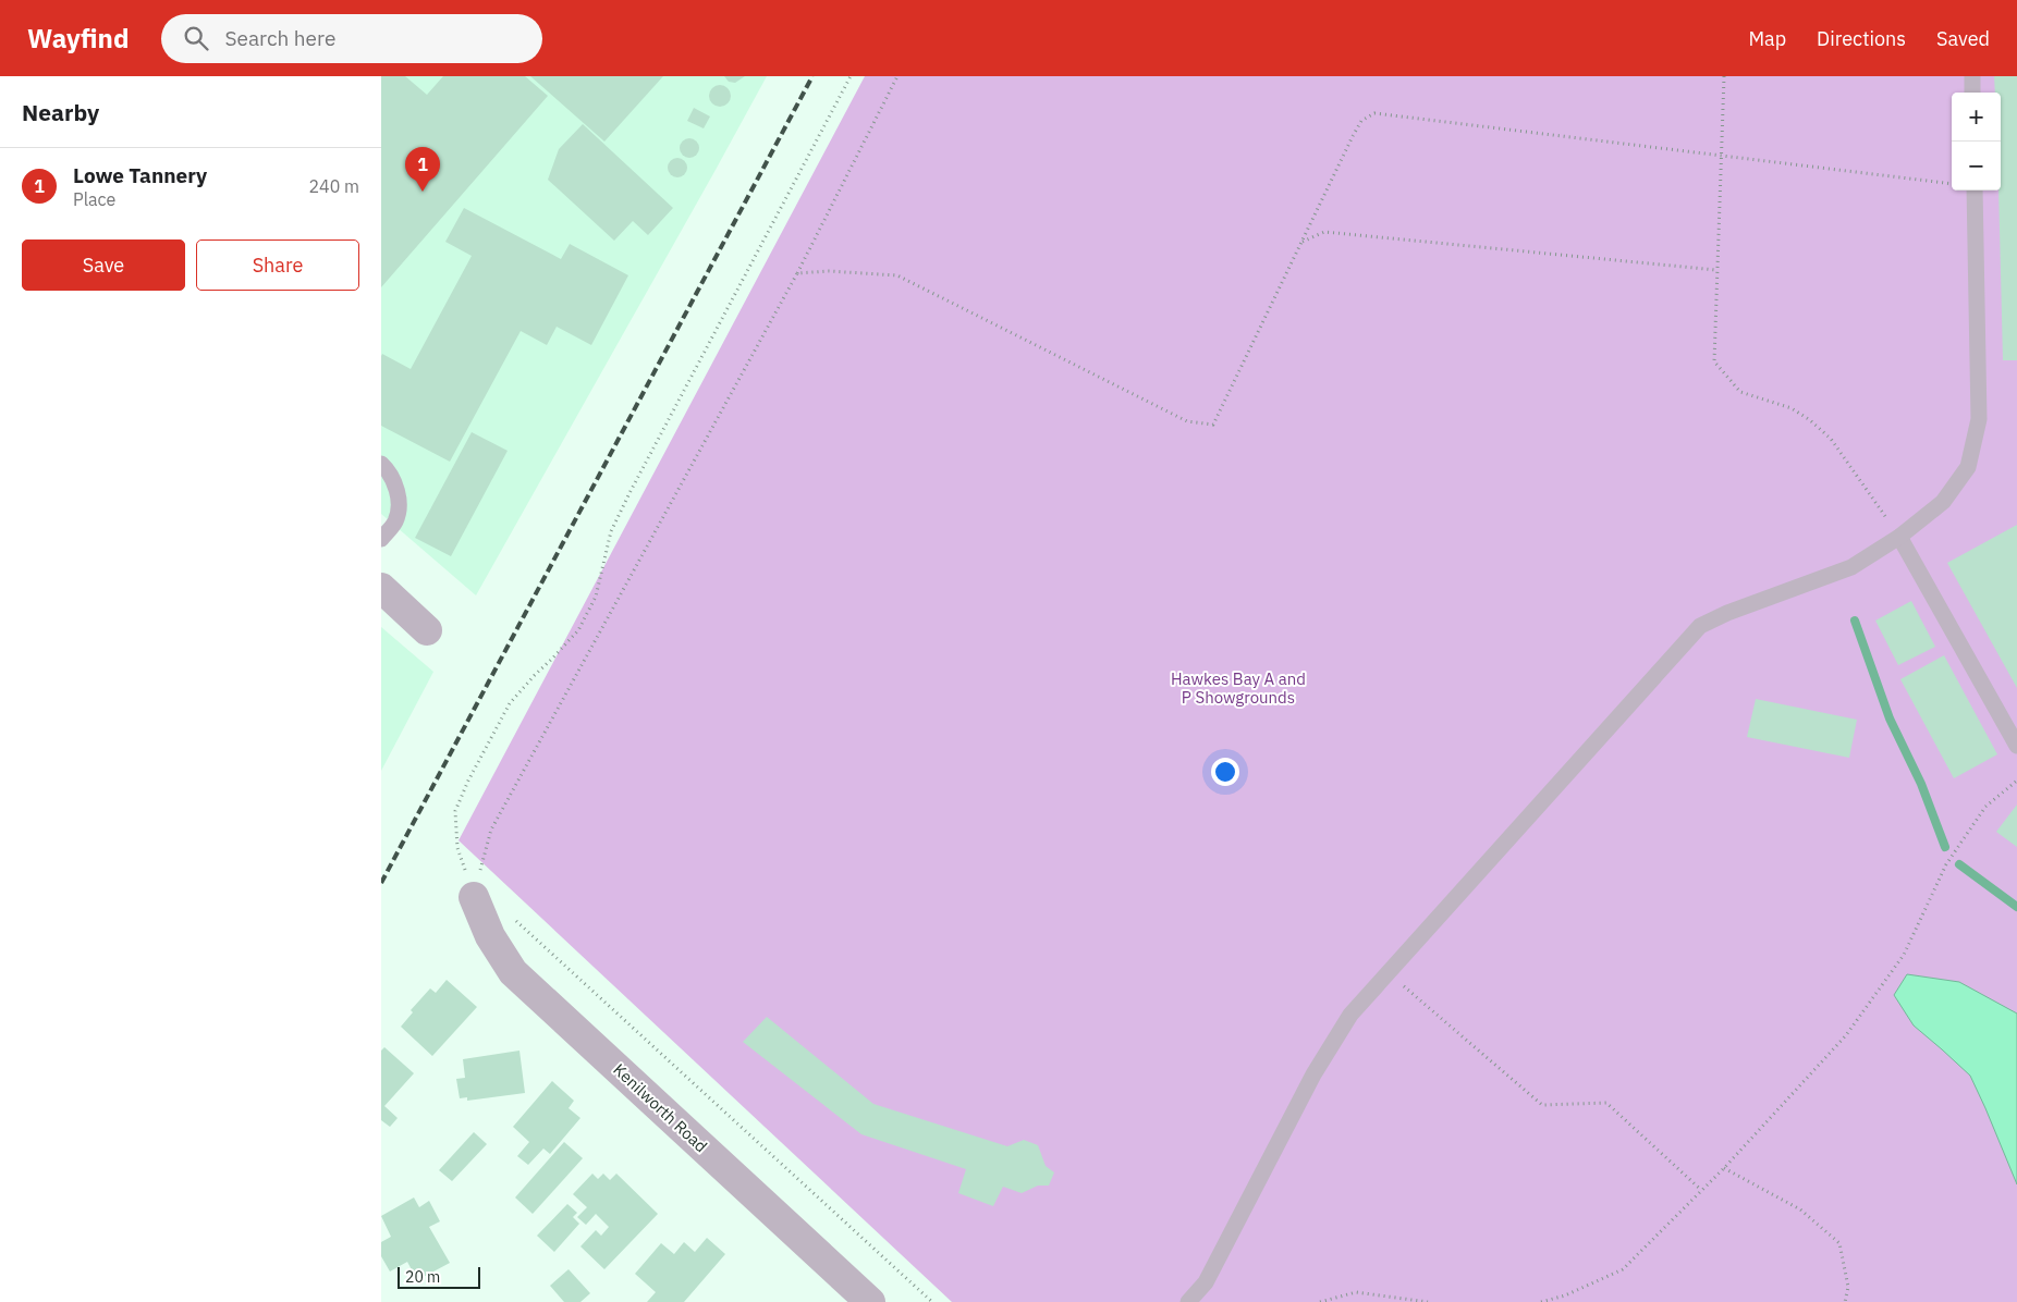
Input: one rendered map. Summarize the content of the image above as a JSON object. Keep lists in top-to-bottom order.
{
  "streets": {
    "street": ["Kenilworth Road"]
  },
  "parks": ["Hawkes Bay A and P Showgrounds"],
  "scale_bar": "20 m",
  "page": {
    "header": "Wayfind",
    "search": "Search here",
    "nav": ["Map", "Directions", "Saved"],
    "heading": "Nearby",
    "map_buttons": ["+", "−"],
    "list": [
      {
        "mark": "1",
        "name": "Lowe Tannery",
        "note": "Place",
        "value": "240 m"
      }
    ],
    "pins": "1",
    "buttons": ["Save", "Share"],
    "scale": "20 m"
  }
}
